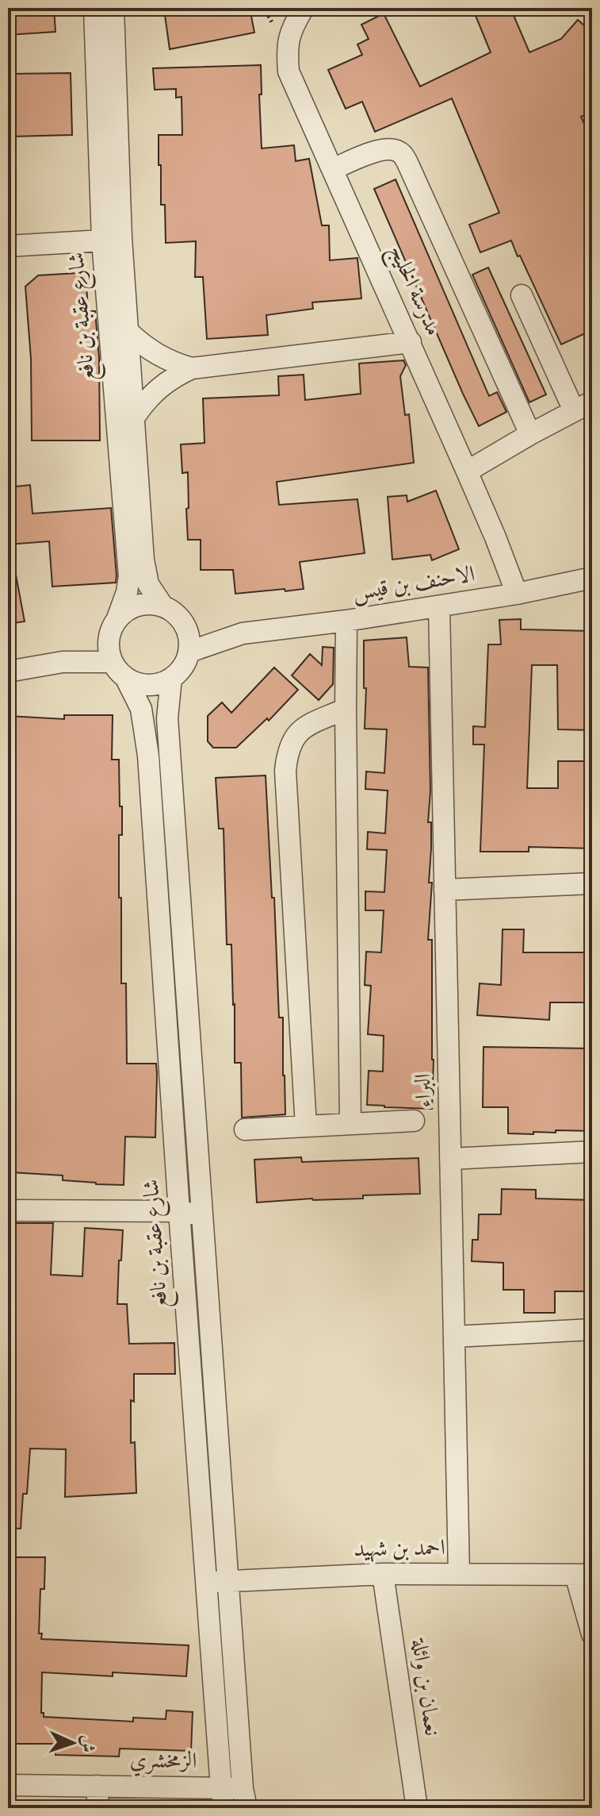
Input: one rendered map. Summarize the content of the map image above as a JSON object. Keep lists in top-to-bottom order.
{
  "streets": {
    "street": [
      "مدرسة الخليج",
      "شارع عقبة بن نافع",
      "الاحنف بن قيس",
      "البراء",
      "احمد بن شهيد",
      "نعمان بن وائلة",
      "الزمخشري"
    ]
  },
  "crossings": [
    ["مدرسة الخليج", "الاحنف بن قيس"],
    ["شارع عقبة بن نافع", "الاحنف بن قيس"],
    ["شارع عقبة بن نافع", "احمد بن شهيد"],
    ["شارع عقبة بن نافع", "الزمخشري"],
    ["الاحنف بن قيس", "البراء"],
    ["البراء", "احمد بن شهيد"],
    ["احمد بن شهيد", "نعمان بن وائلة"]
  ],
  "north": "right"
}
